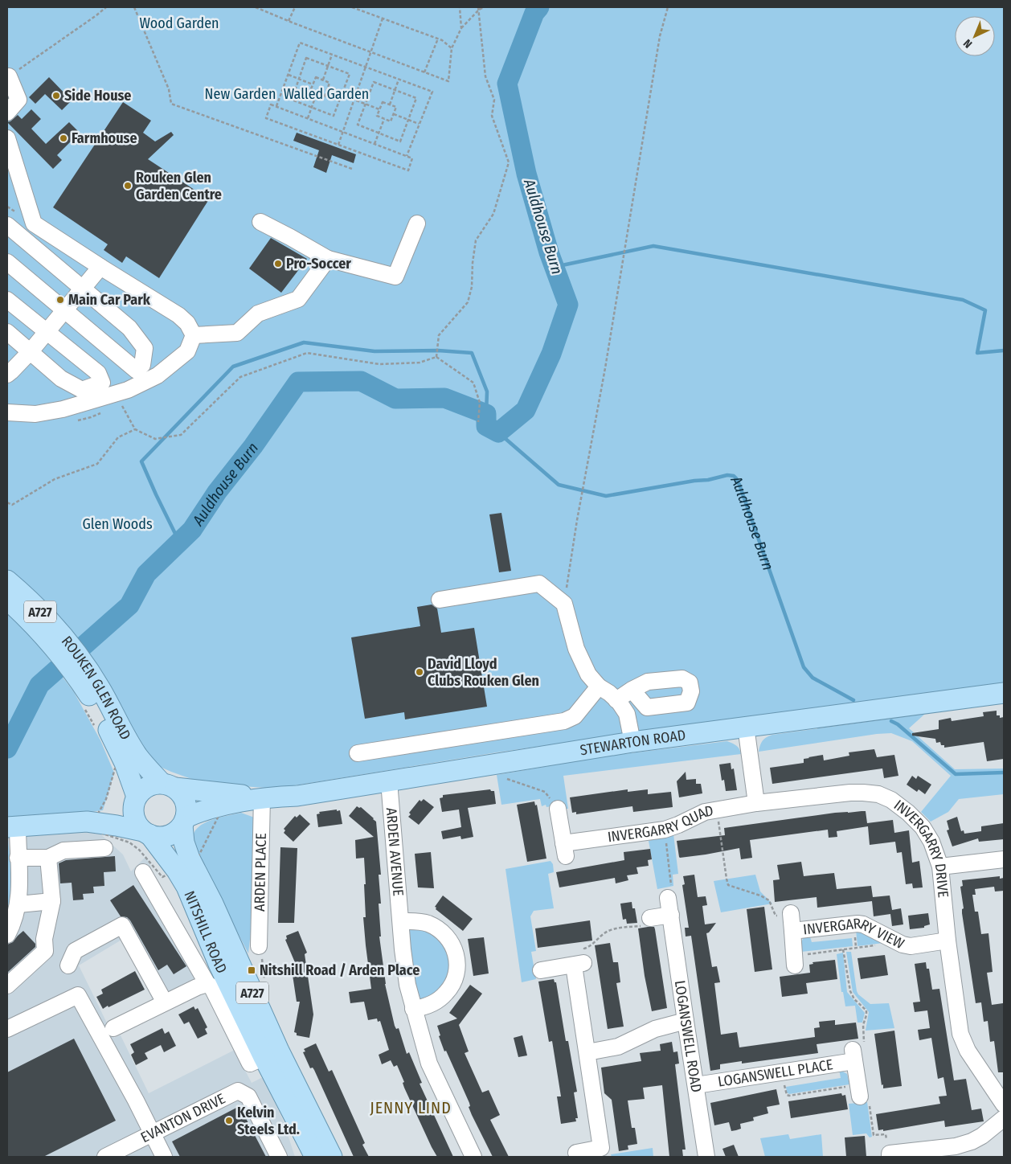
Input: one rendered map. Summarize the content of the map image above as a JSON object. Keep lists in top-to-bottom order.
{
  "streets": {
    "main road": [
      "A727",
      "ROUKEN GLEN ROAD",
      "STEWARTON ROAD",
      "NITSHILL ROAD"
    ],
    "street": [
      "INVERGARRY QUAD",
      "ARDEN AVENUE",
      "INVERGARRY DRIVE",
      "ARDEN PLACE",
      "INVERGARRY VIEW",
      "LOGANSWELL ROAD",
      "LOGANSWELL PLACE",
      "EVANTON DRIVE"
    ]
  },
  "crossings": [
    ["ROUKEN GLEN ROAD", "STEWARTON ROAD"],
    ["ROUKEN GLEN ROAD", "NITSHILL ROAD"],
    ["STEWARTON ROAD", "ARDEN AVENUE"],
    ["STEWARTON ROAD", "ARDEN PLACE"],
    ["STEWARTON ROAD", "NITSHILL ROAD"],
    ["INVERGARRY QUAD", "INVERGARRY DRIVE"],
    ["INVERGARRY DRIVE", "INVERGARRY VIEW"],
    ["LOGANSWELL ROAD", "LOGANSWELL PLACE"]
  ],
  "districts": ["JENNY LIND"],
  "water": ["Auldhouse Burn"],
  "parks": [
    "Wood Garden",
    "New Garden",
    "Walled Garden",
    "Glen Woods"
  ],
  "places": {
    "other": [
      "Side House",
      "Farmhouse",
      "Rouken Glen Garden Centre",
      "Pro-Soccer",
      "Main Car Park",
      "David Lloyd Clubs Rouken Glen",
      "Kelvin Steels Ltd."
    ],
    "transit": ["Nitshill Road / Arden Place"]
  },
  "north": "bottom left"
}
